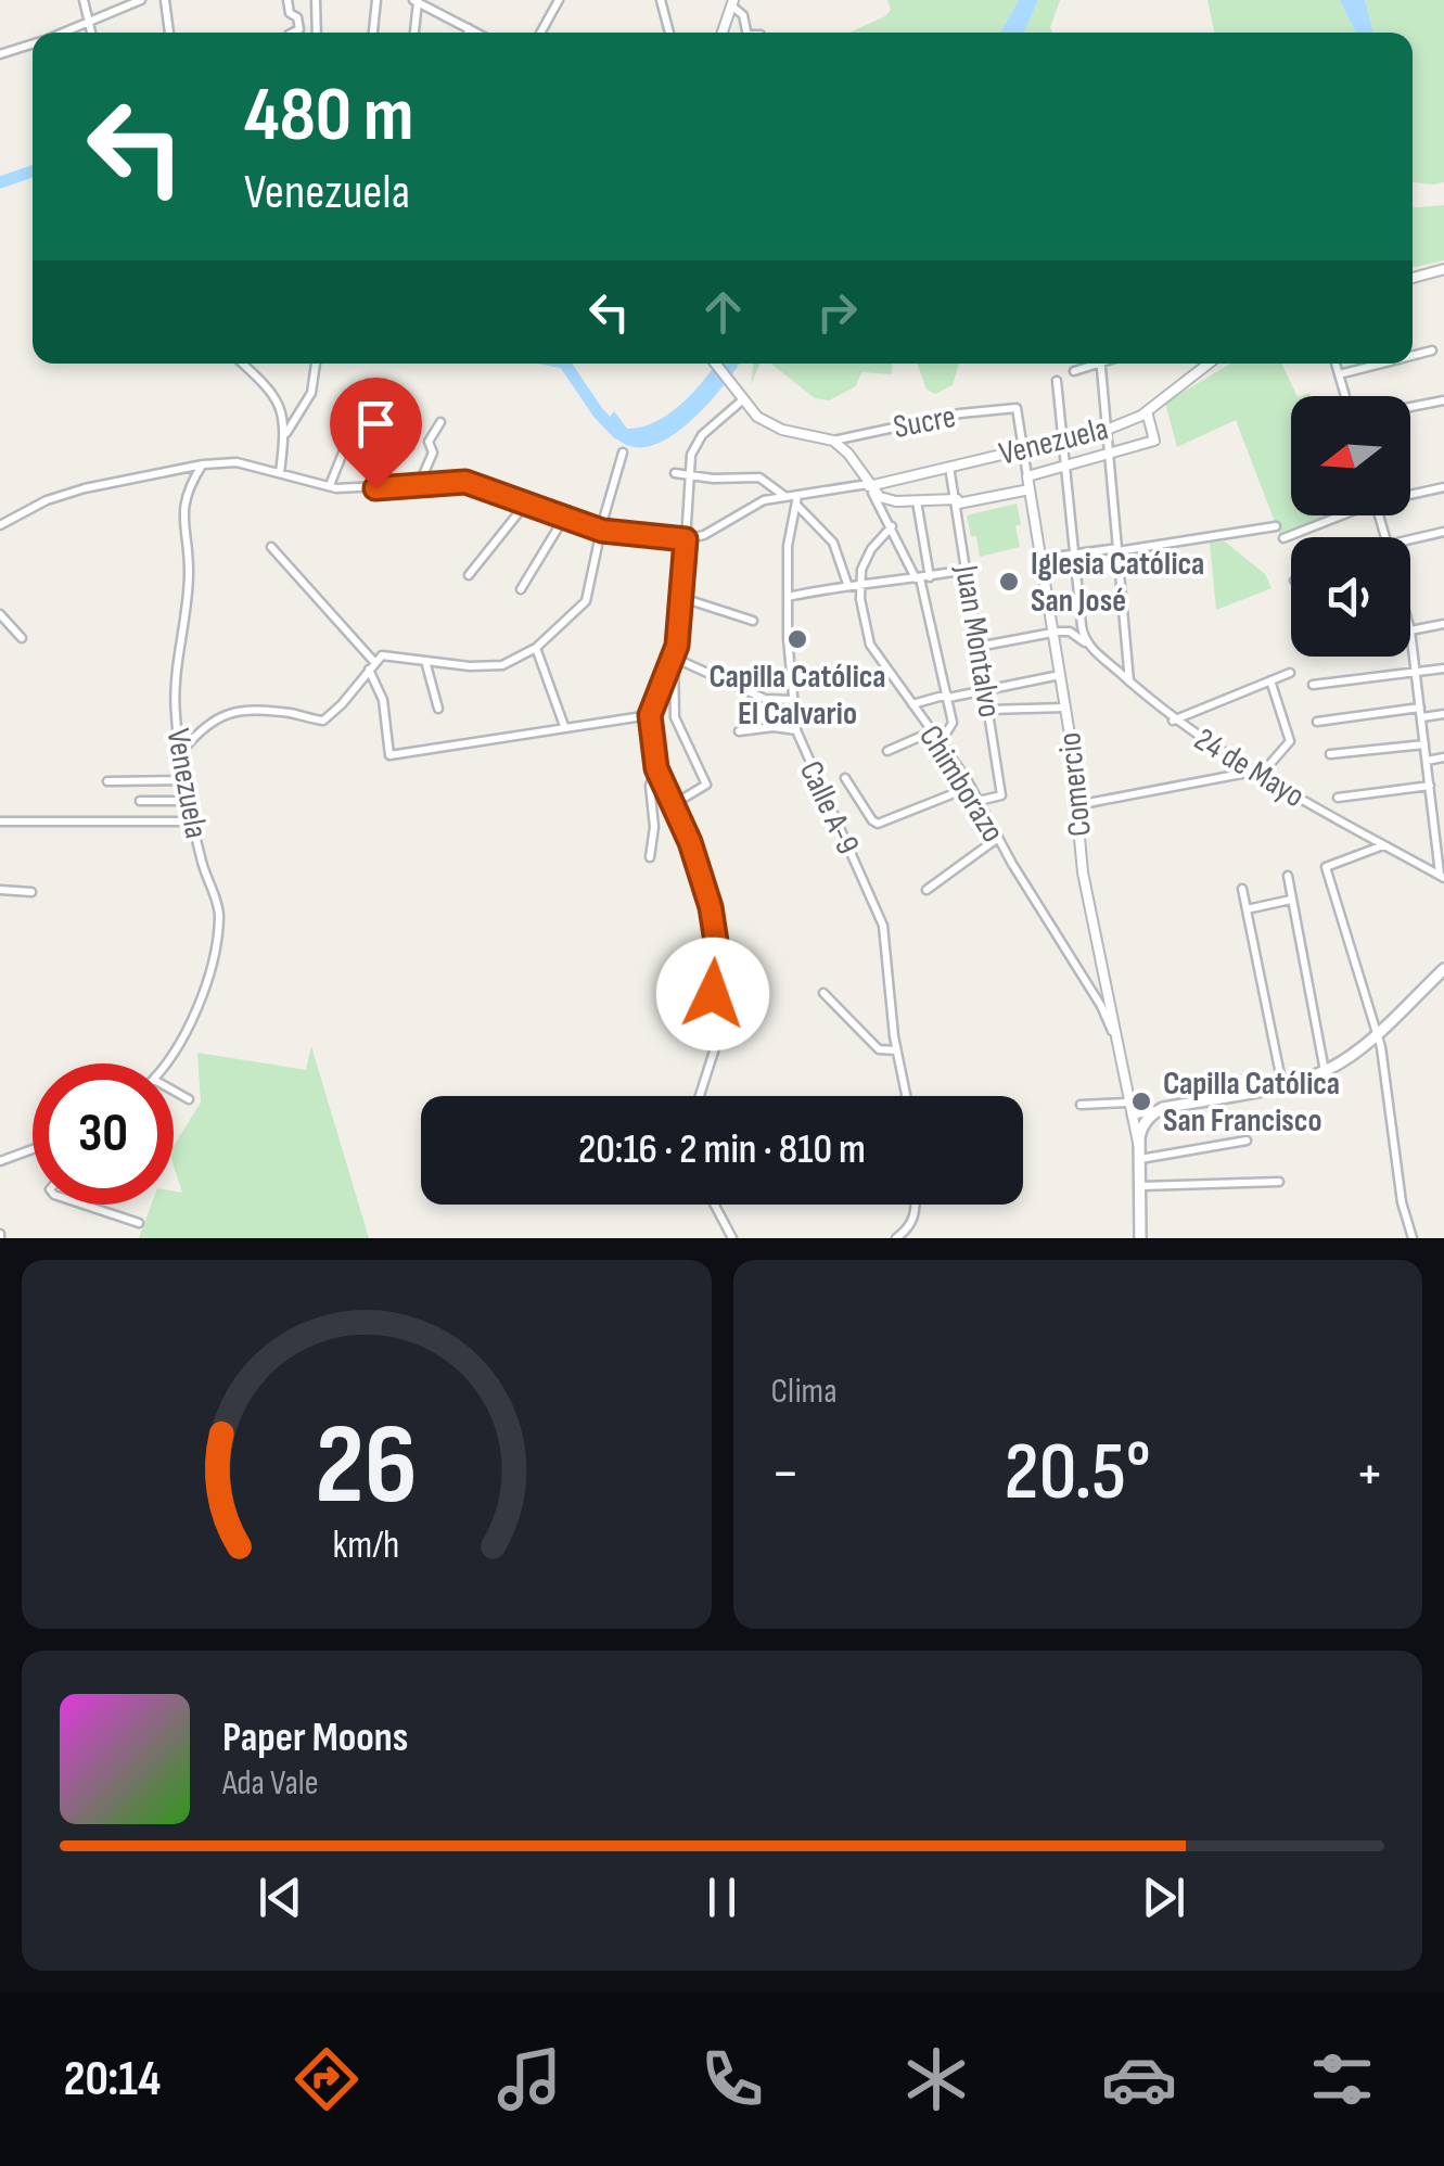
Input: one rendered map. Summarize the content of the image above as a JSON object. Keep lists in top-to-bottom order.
{
  "streets": {
    "street": [
      "Sucre",
      "Venezuela",
      "Juan Montalvo",
      "24 de Mayo",
      "Chimborazo",
      "Comercio",
      "Calle A-9"
    ]
  },
  "crossings": [
    ["Sucre", "Comercio"],
    ["Venezuela", "Juan Montalvo"],
    ["Venezuela", "24 de Mayo"],
    ["Venezuela", "Comercio"],
    ["Venezuela", "Calle A-9"],
    ["Juan Montalvo", "Chimborazo"],
    ["Chimborazo", "Comercio"]
  ],
  "places": ["Iglesia Católica San José", "Capilla Católica El Calvario", "Capilla Católica San Francisco"],
  "north": "left",
  "page": {
    "turn": ["480 m", "Venezuela"],
    "limit": "30",
    "trip": "20:16 · 2 min · 810 m",
    "tile": "Clima",
    "heat": ["−", "20.5°", "+"],
    "song": ["Paper Moons", "Ada Vale"],
    "tabs": "20:14",
    "gauge": ["26", "km/h"]
  }
}
